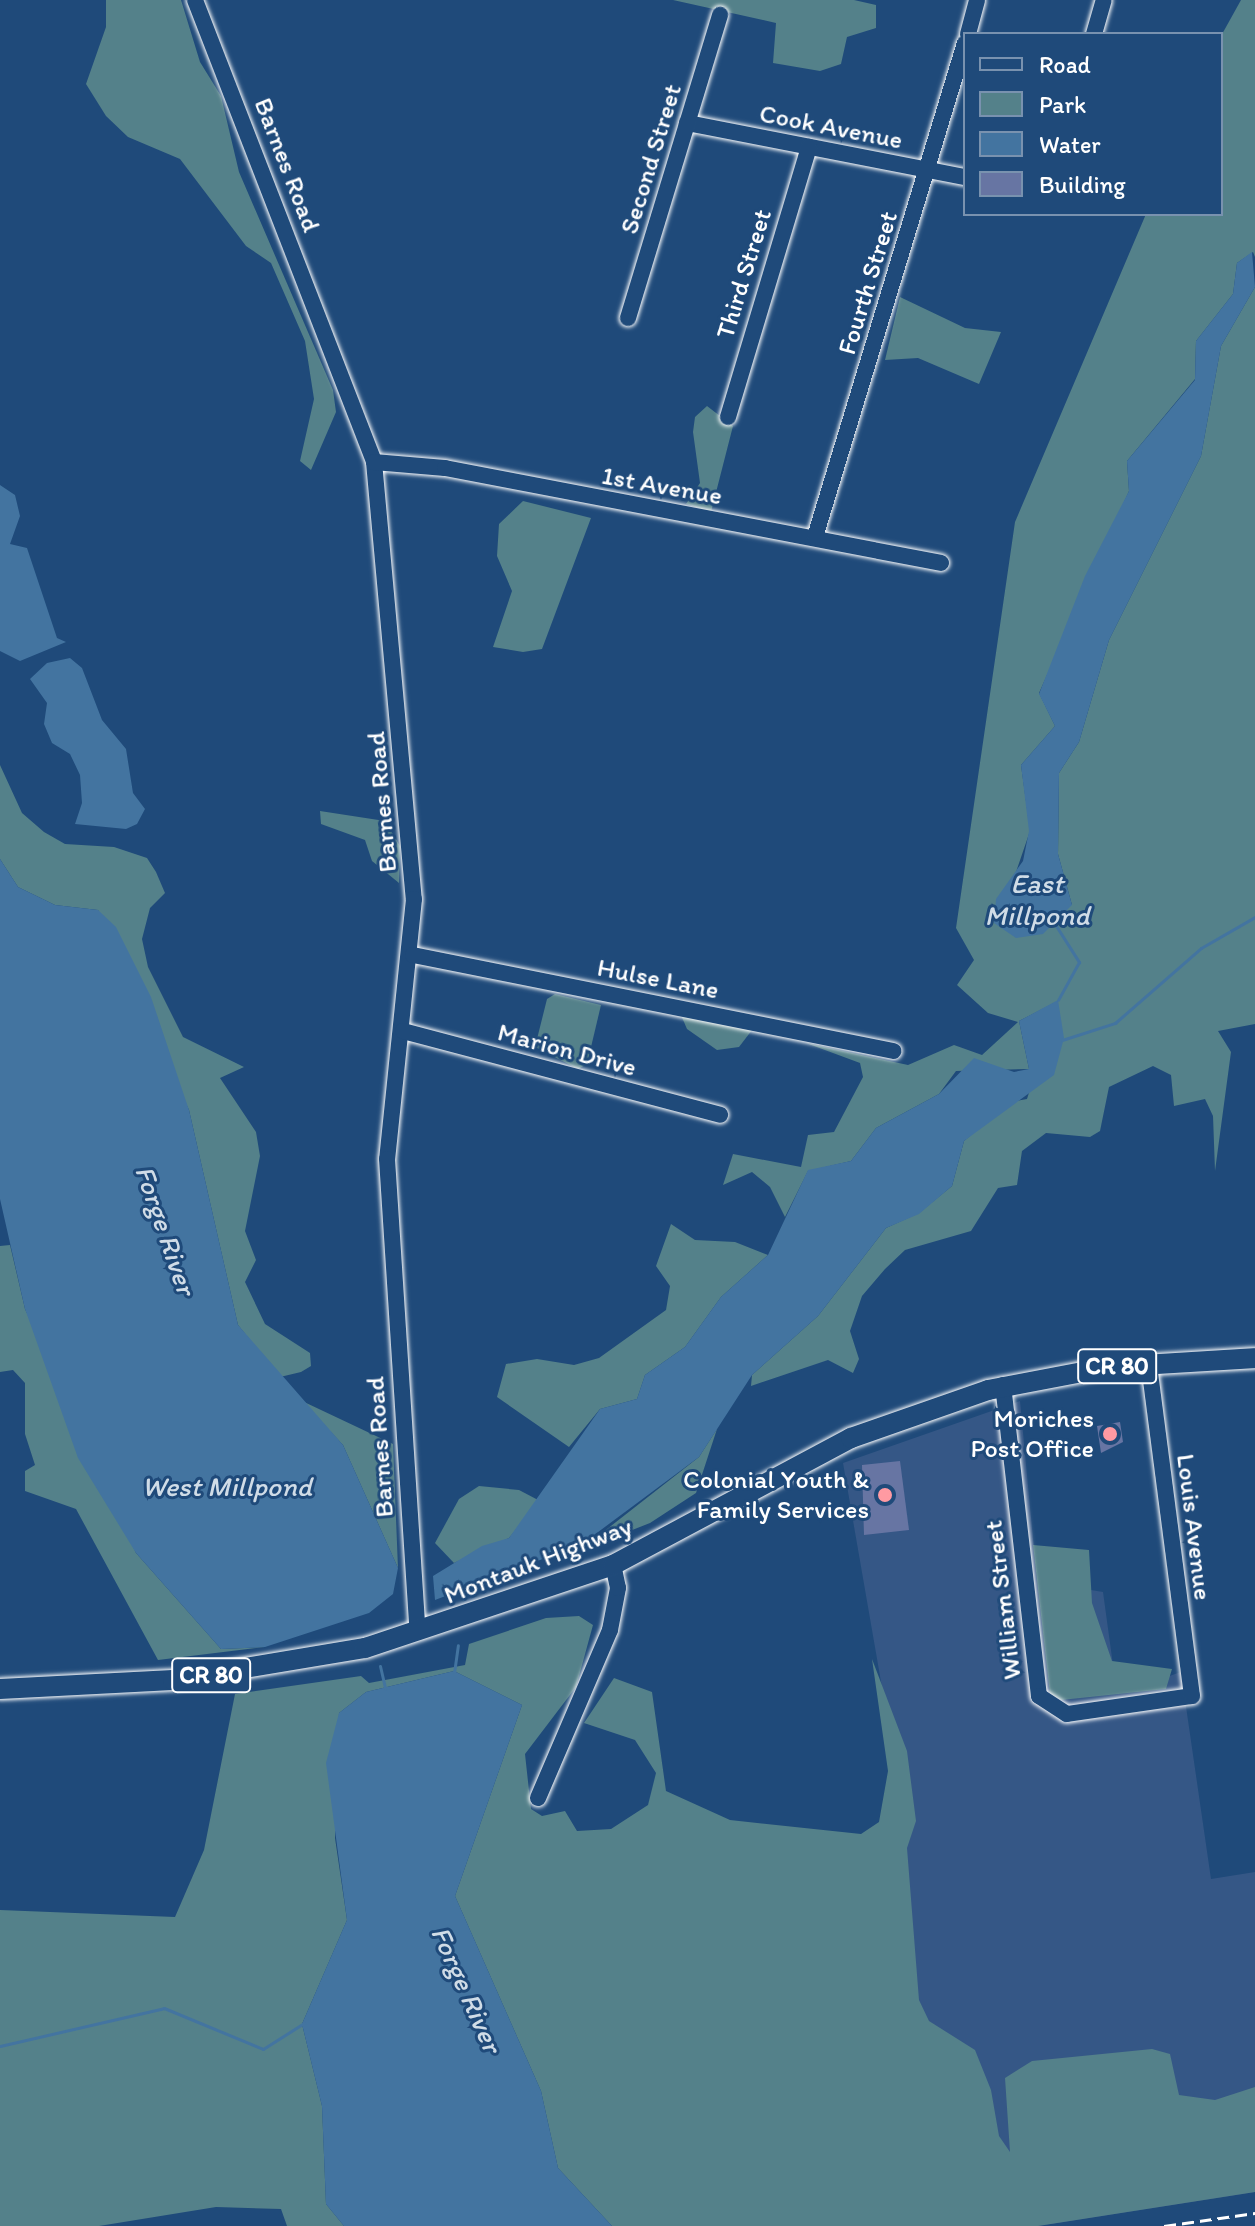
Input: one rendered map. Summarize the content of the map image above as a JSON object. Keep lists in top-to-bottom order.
{
  "streets": {
    "main road": ["CR 80", "Montauk Highway"],
    "street": [
      "Cook Avenue",
      "Second Street",
      "Barnes Road",
      "Third Street",
      "Fourth Street",
      "1st Avenue",
      "Hulse Lane",
      "Marion Drive",
      "Louis Avenue",
      "William Street"
    ]
  },
  "crossings": [
    ["Cook Avenue", "Second Street"],
    ["Cook Avenue", "Third Street"],
    ["Cook Avenue", "Fourth Street"],
    ["Barnes Road", "1st Avenue"],
    ["Barnes Road", "Hulse Lane"],
    ["Barnes Road", "Marion Drive"],
    ["Barnes Road", "Montauk Highway"],
    ["Fourth Street", "1st Avenue"],
    ["Louis Avenue", "Montauk Highway"],
    ["Louis Avenue", "William Street"],
    ["Montauk Highway", "William Street"]
  ],
  "water": ["East Millpond", "Forge River", "West Millpond"],
  "places": ["Moriches Post Office", "Colonial Youth & Family Services"],
  "legend": [
    "Road",
    "Park",
    "Water",
    "Building"
  ]
}
